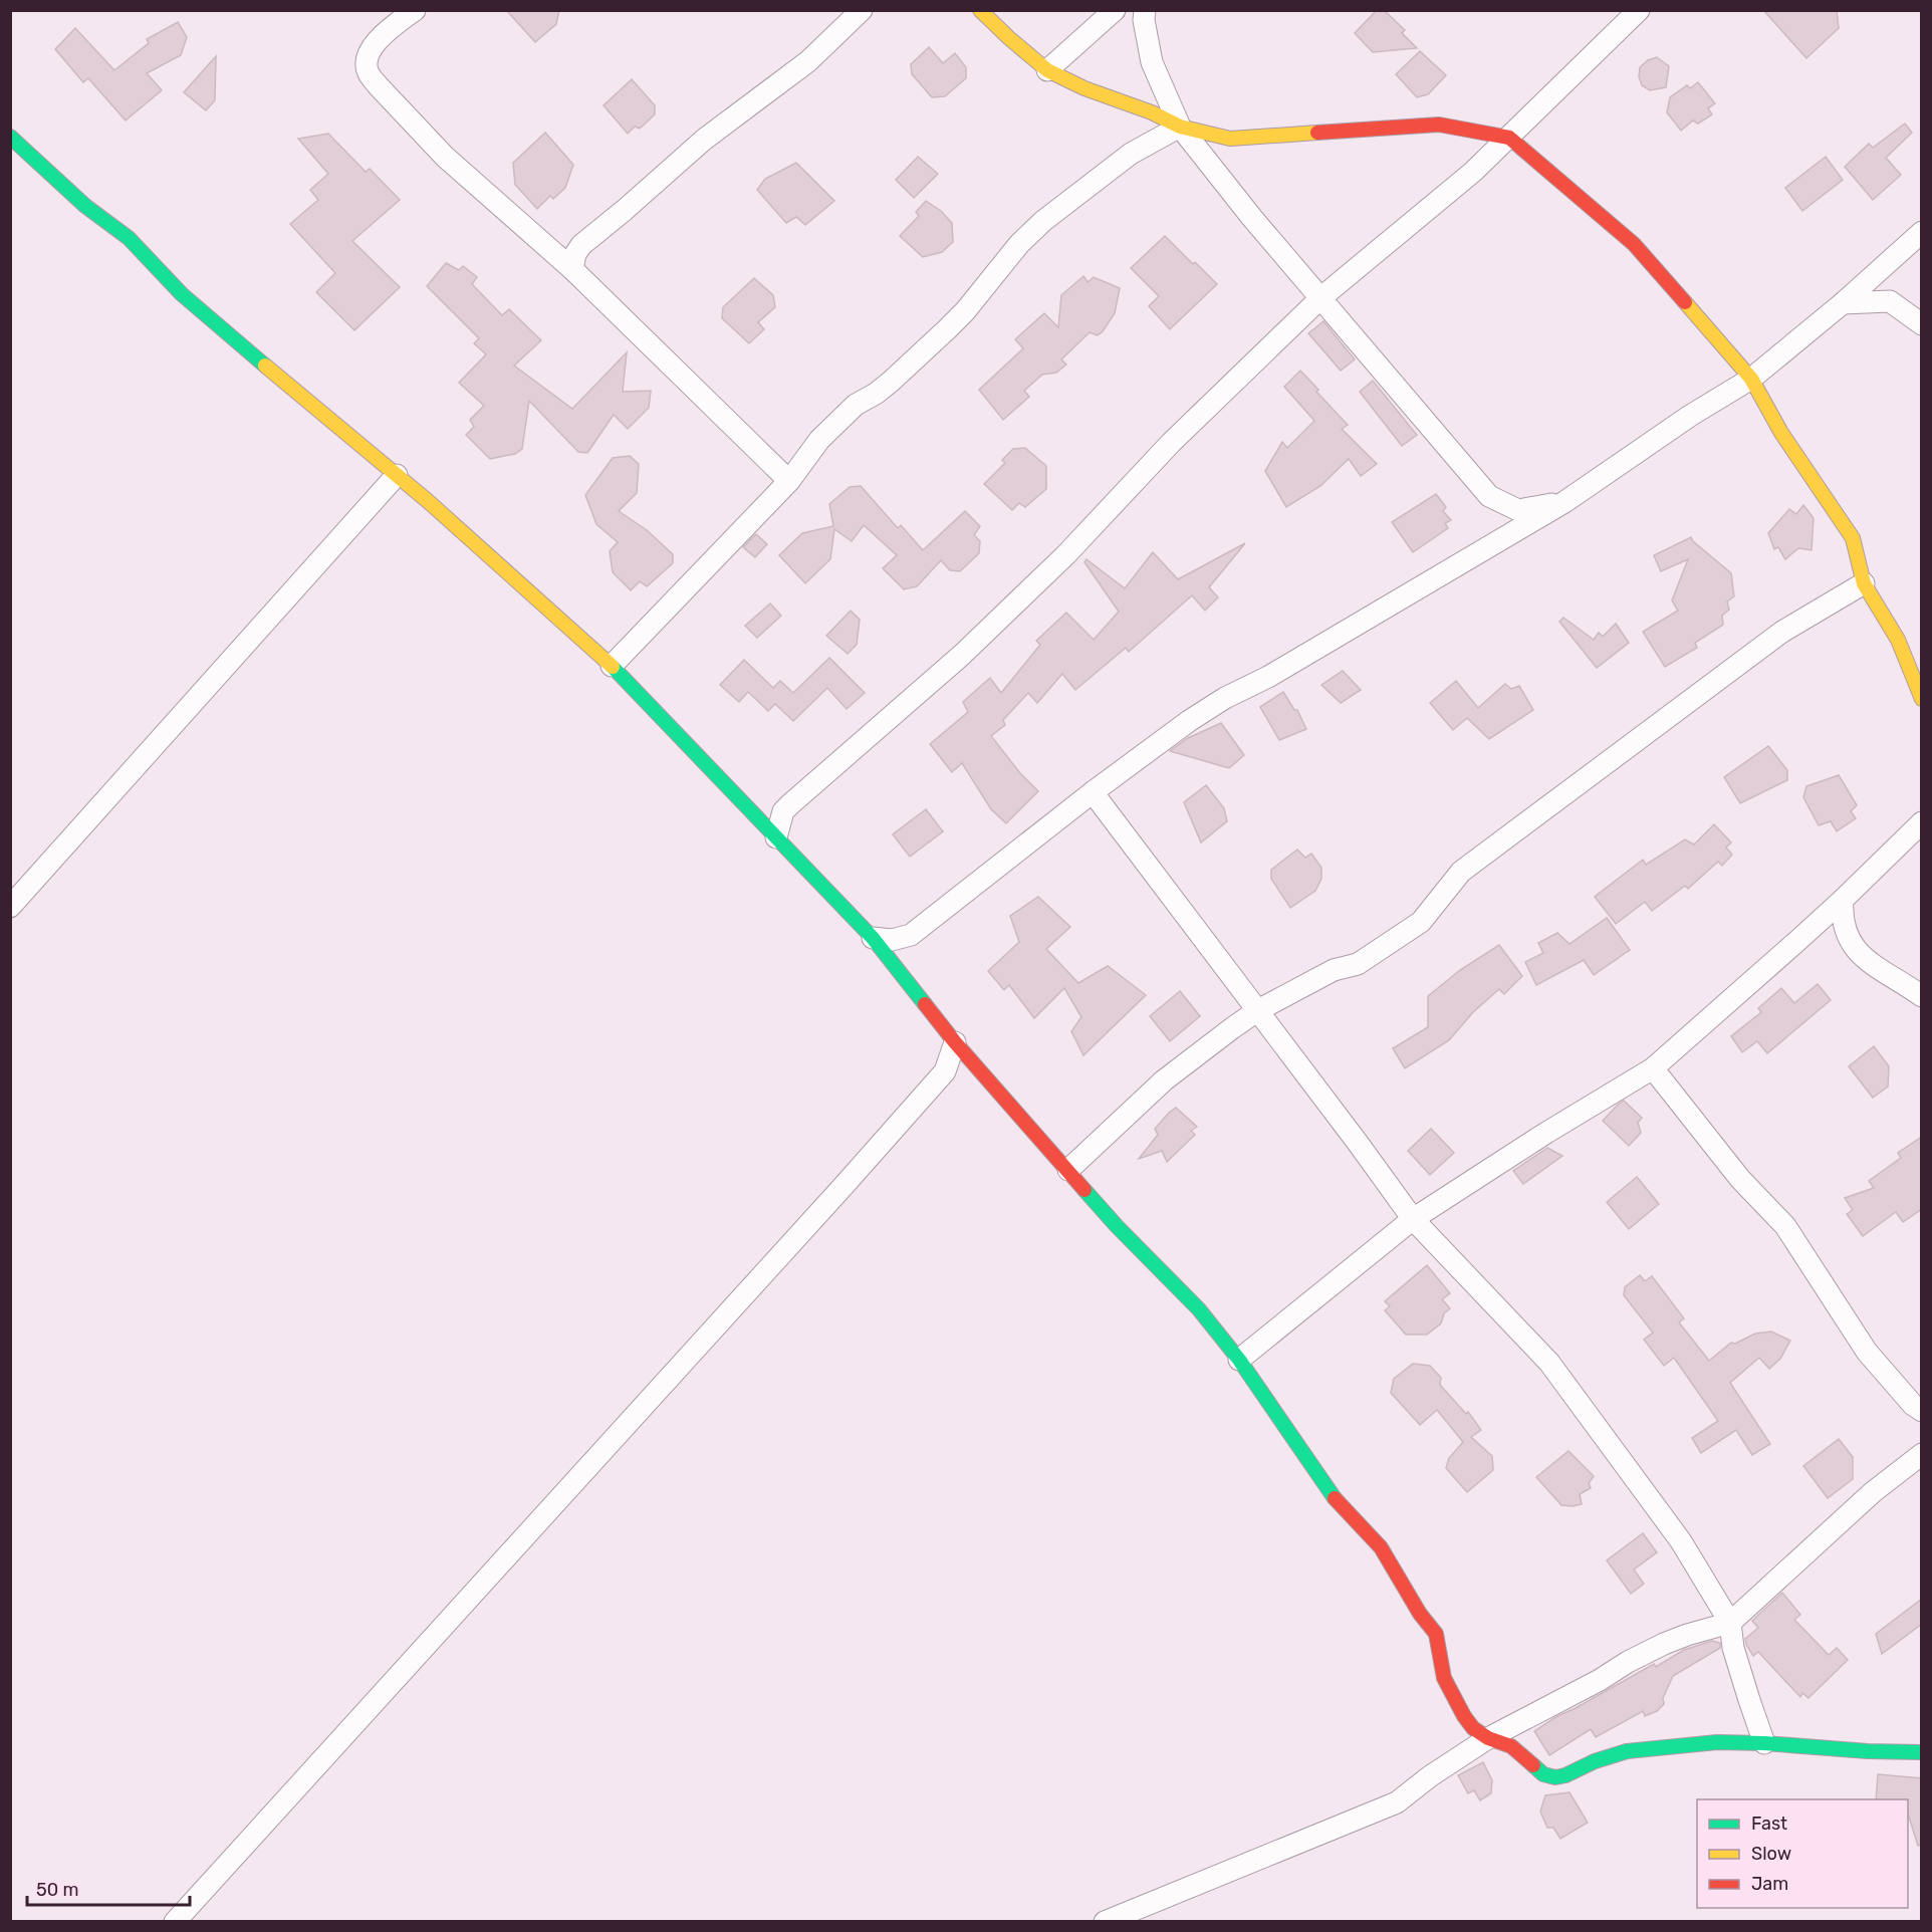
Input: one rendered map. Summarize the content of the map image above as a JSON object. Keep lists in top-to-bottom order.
{
  "legend": ["Fast", "Slow", "Jam"],
  "scale_bar": "50 m"
}
